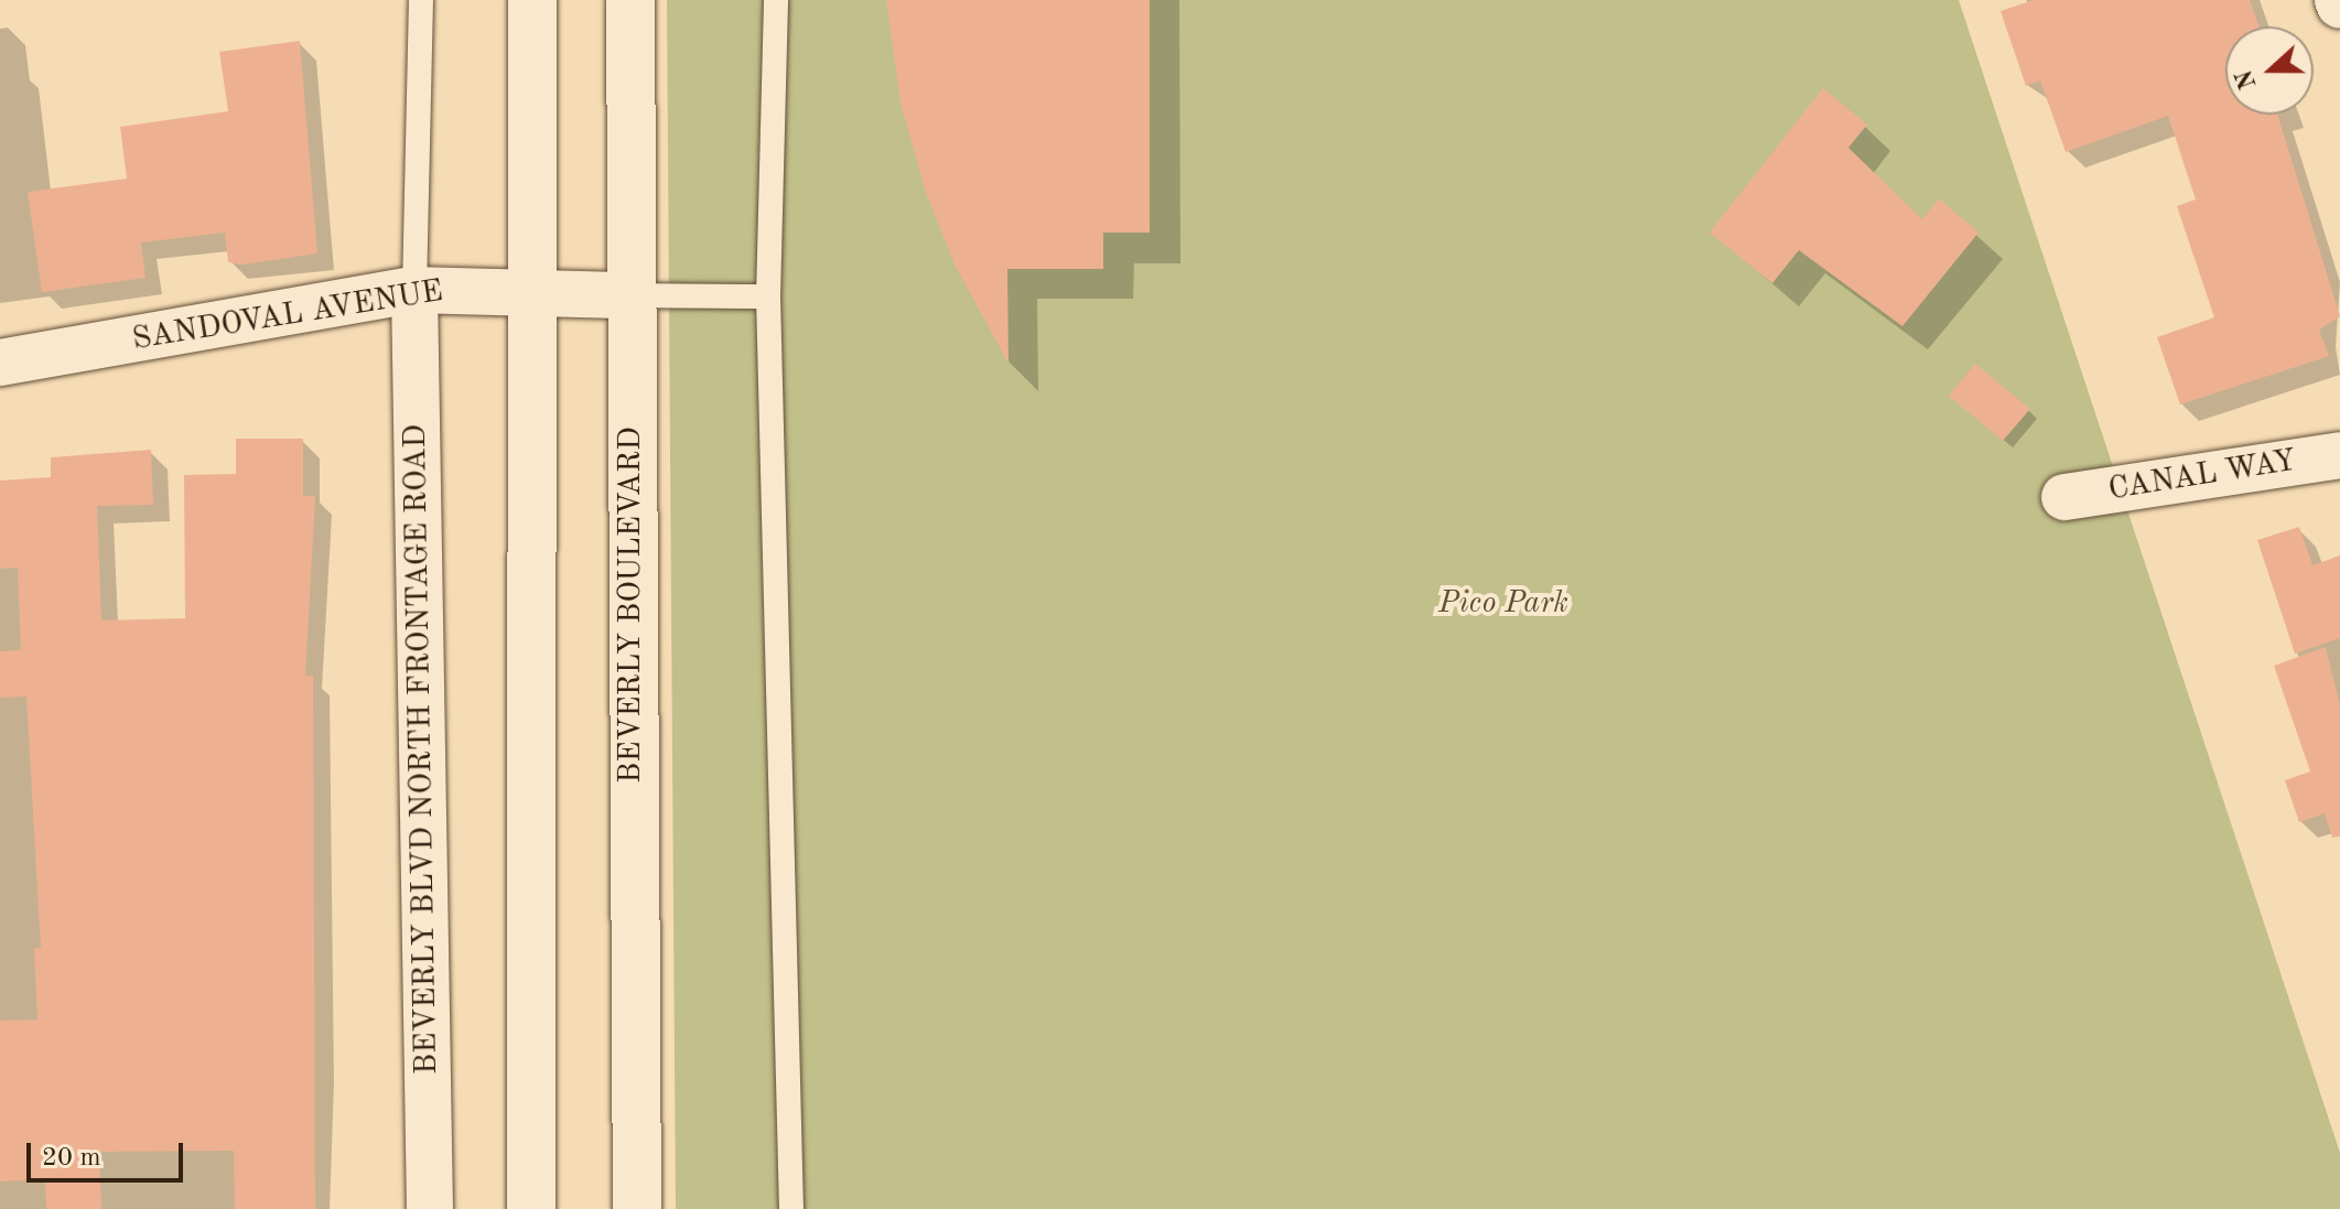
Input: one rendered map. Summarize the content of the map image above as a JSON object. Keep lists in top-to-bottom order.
{
  "streets": {
    "main road": ["BEVERLY BOULEVARD"],
    "street": ["SANDOVAL AVENUE", "CANAL WAY", "BEVERLY BLVD NORTH FRONTAGE ROAD"]
  },
  "crossings": [
    ["SANDOVAL AVENUE", "BEVERLY BOULEVARD"],
    ["SANDOVAL AVENUE", "BEVERLY BLVD NORTH FRONTAGE ROAD"]
  ],
  "parks": ["Pico Park"],
  "scale_bar": "20 m",
  "north": "left"
}
